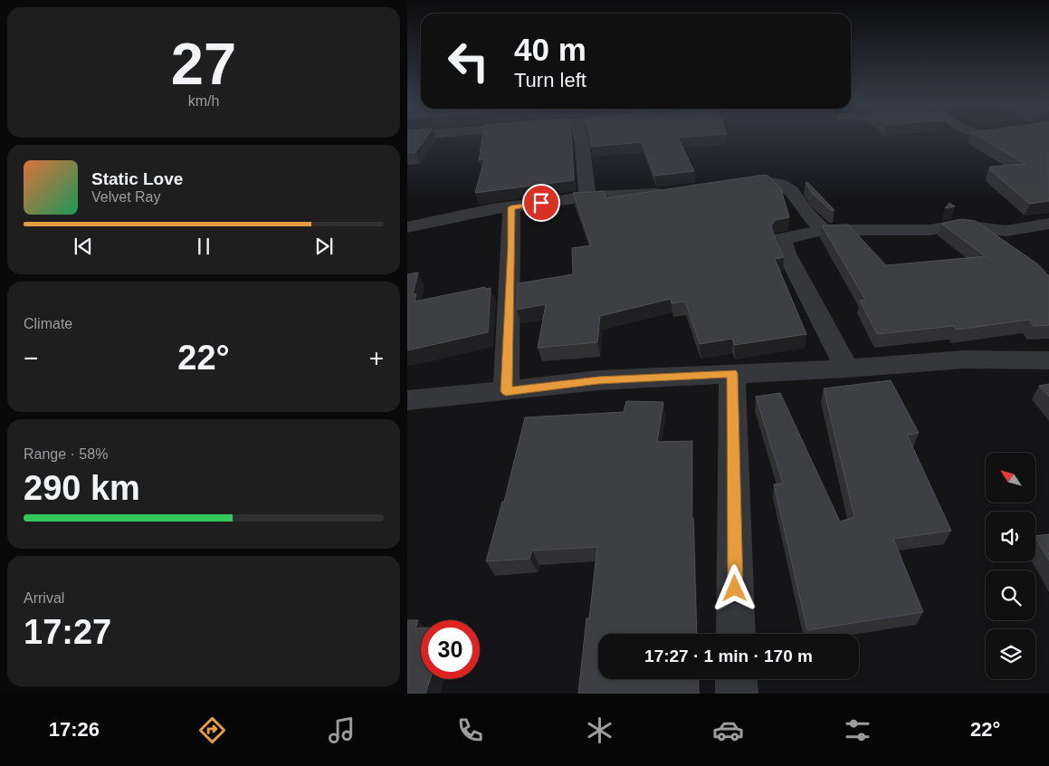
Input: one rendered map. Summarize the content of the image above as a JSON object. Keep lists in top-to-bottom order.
{
  "north": "top left",
  "page": {
    "tile": [
      ["27", "km/h"],
      "Climate",
      ["Range · 58%", "290 km"],
      ["Arrival", "17:27"]
    ],
    "turn": ["40 m", "Turn left"],
    "song": ["Static Love", "Velvet Ray"],
    "heat": ["−", "22°", "+"],
    "limit": "30",
    "trip": "17:27 · 1 min · 170 m",
    "tabs": ["17:26", "22°"]
  }
}
